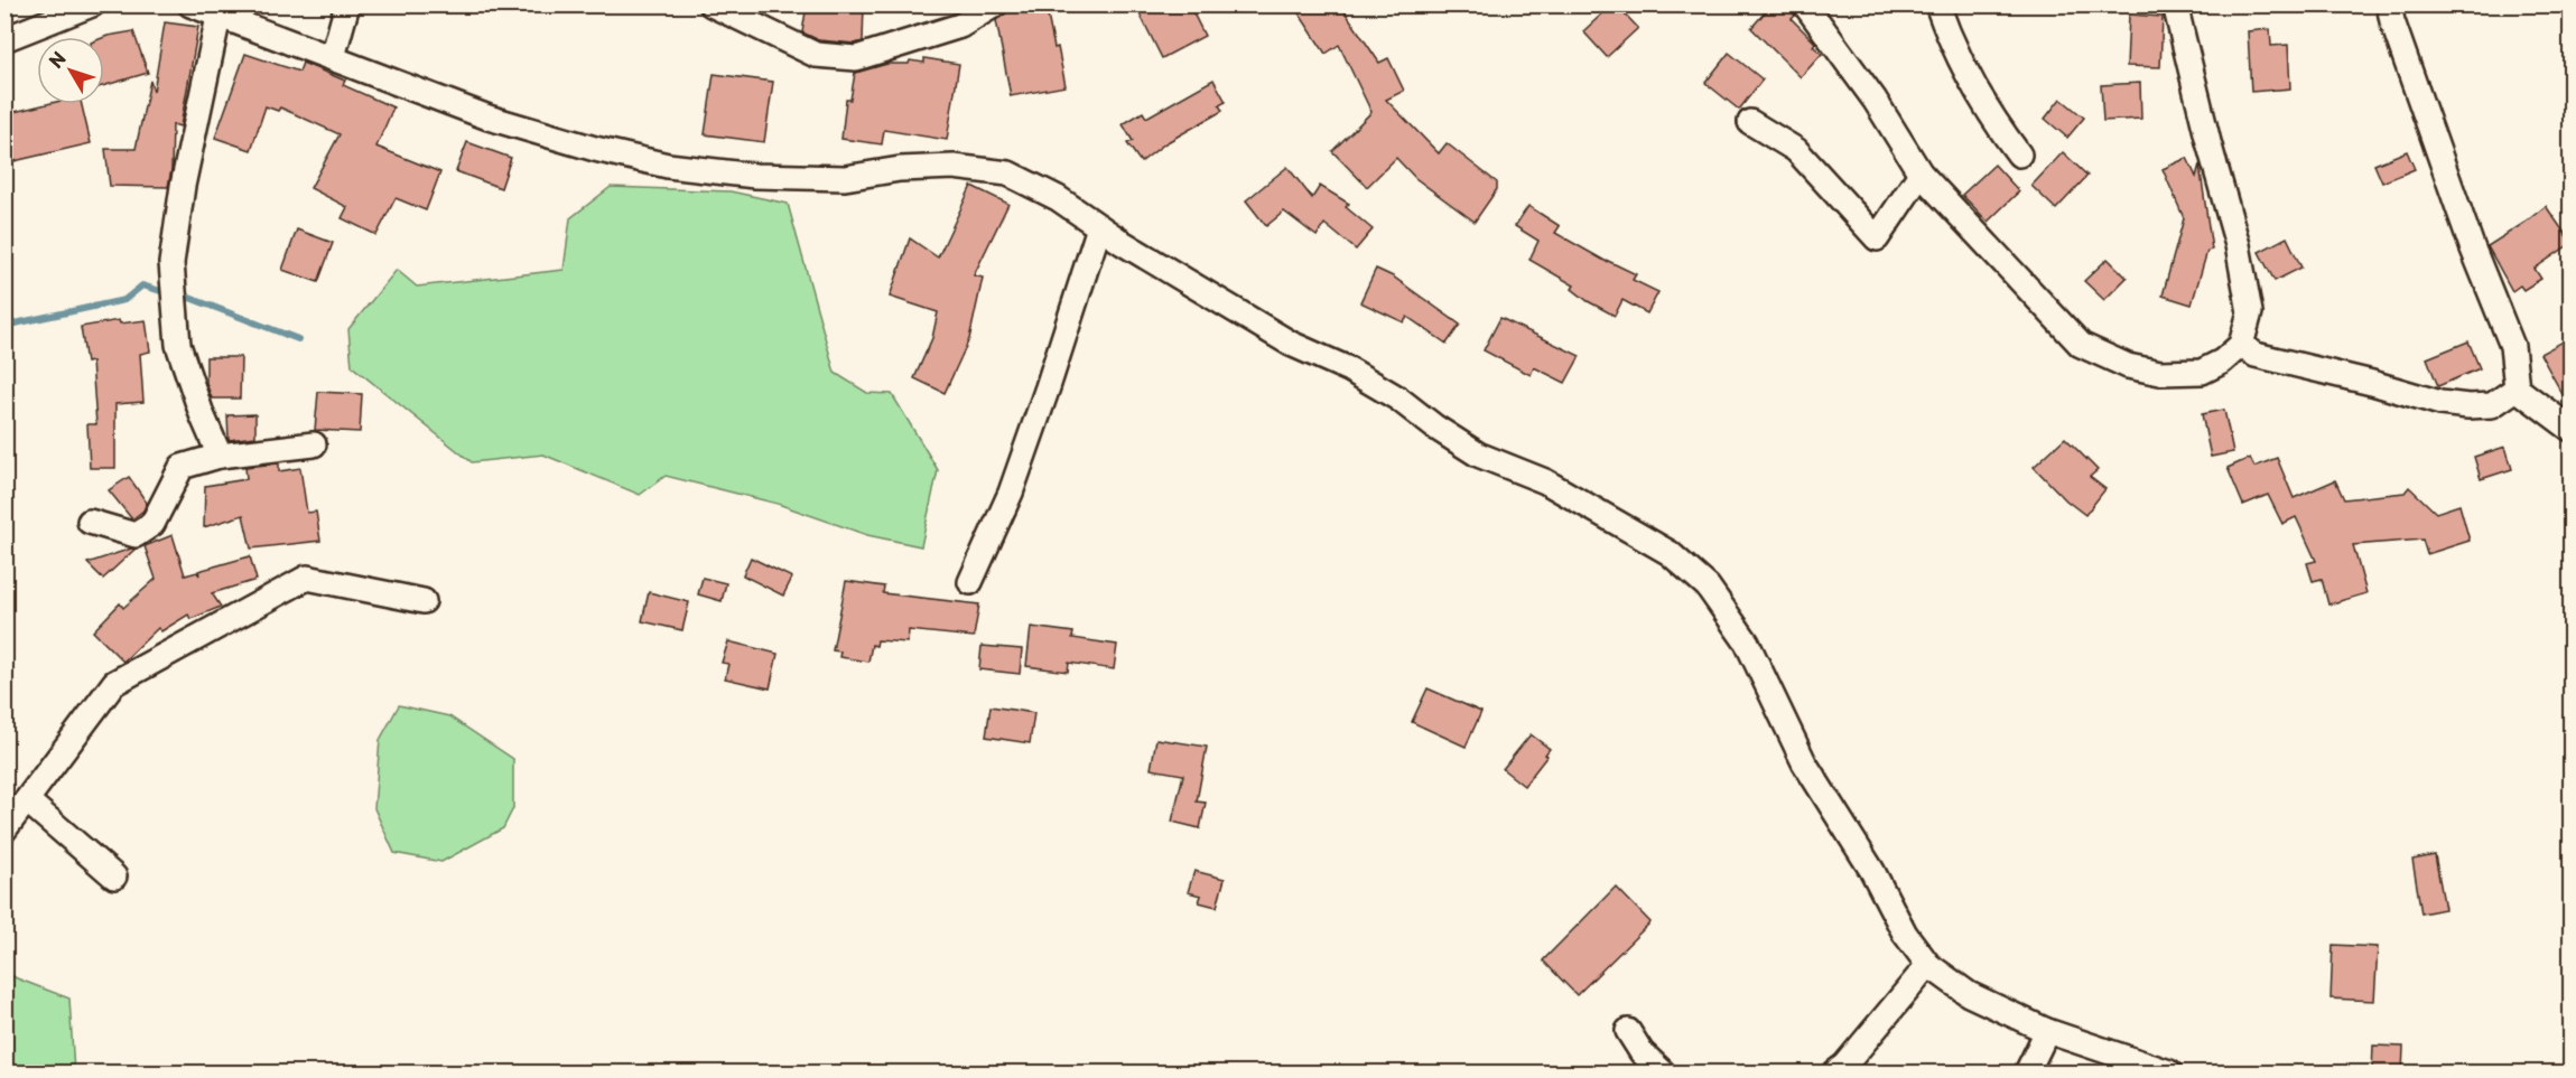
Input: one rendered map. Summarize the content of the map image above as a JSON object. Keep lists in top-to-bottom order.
{
  "north": "top left"
}
